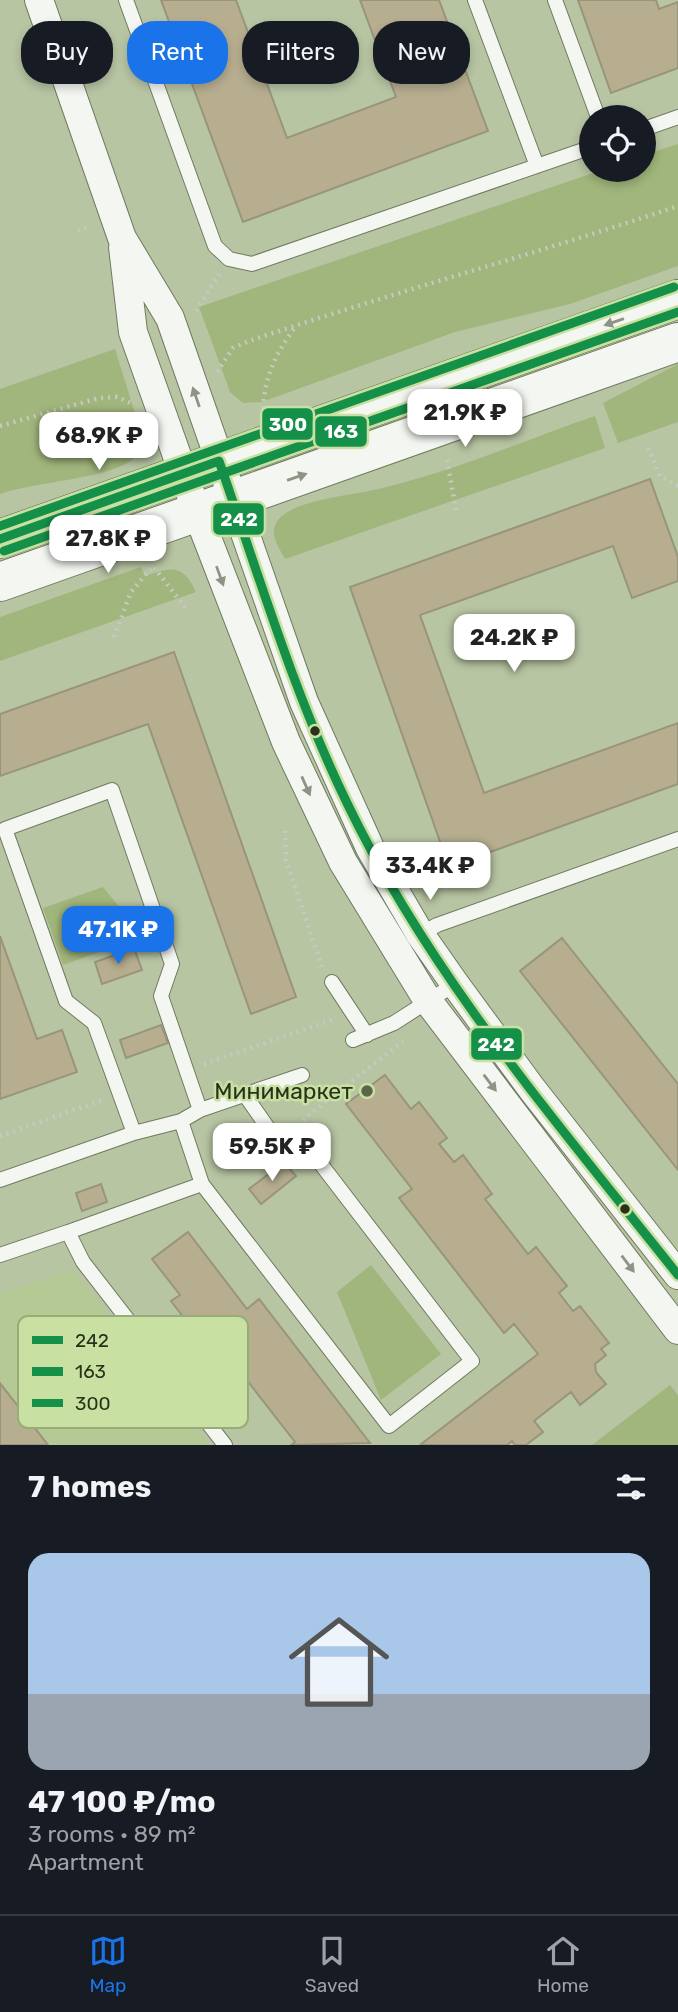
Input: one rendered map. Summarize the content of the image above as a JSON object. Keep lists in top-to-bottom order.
{
  "places": ["Минимаркет"],
  "lines": ["transit line 300", "transit line 163", "transit line 242"],
  "legend": ["242", "163", "300"],
  "page": {
    "chip": [
      "Buy",
      "Rent",
      "Filters",
      "New"
    ],
    "price": [
      "21.9K ₽",
      "68.9K ₽",
      "27.8K ₽",
      "24.2K ₽",
      "33.4K ₽",
      "47.1K ₽",
      "59.5K ₽"
    ],
    "heading": "7 homes",
    "list": [
      {
        "name": "47 100 ₽/mo",
        "note": "3 rooms · 89 m² · Apartment"
      }
    ],
    "tabs": ["Map", "Saved", "Home"]
  }
}
